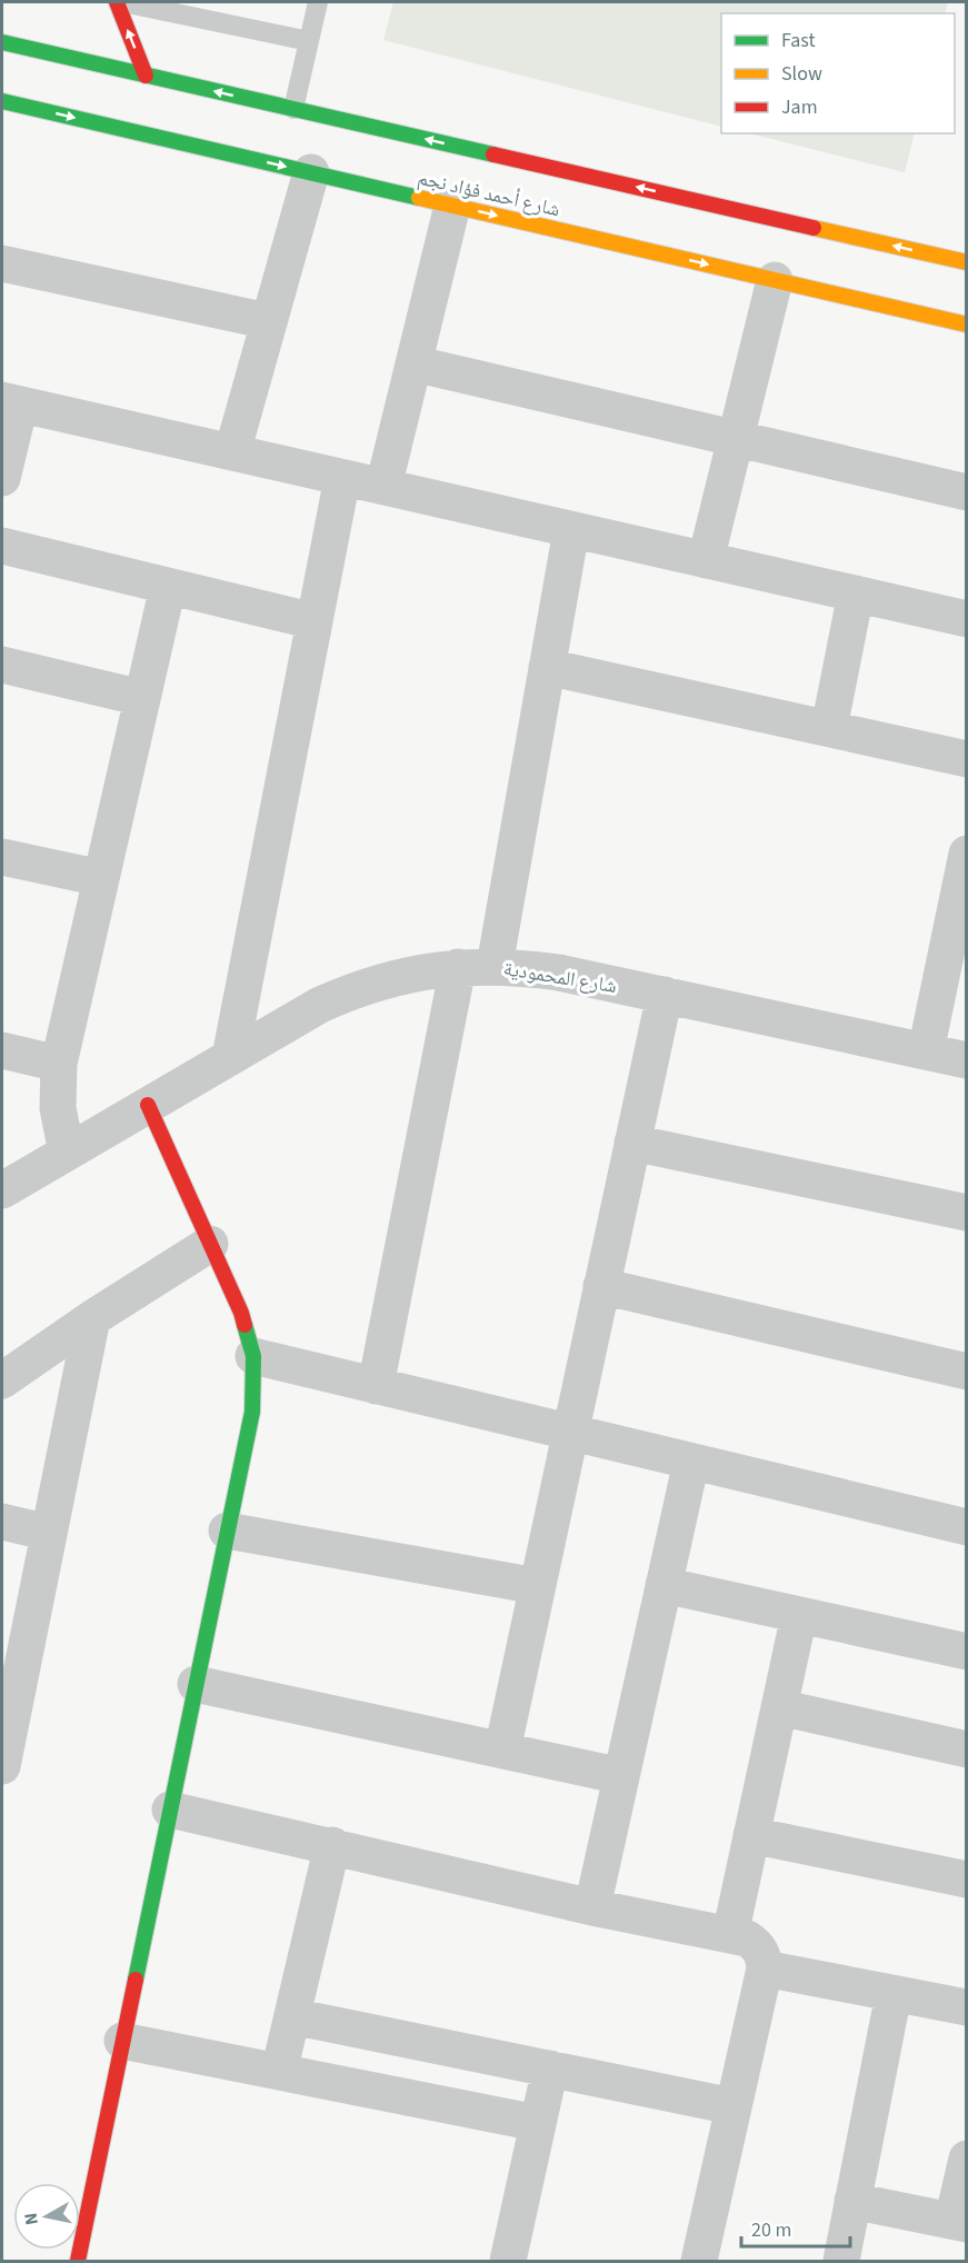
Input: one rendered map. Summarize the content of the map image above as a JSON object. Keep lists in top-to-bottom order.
{
  "streets": {
    "street": ["شارع أحمد فؤاد نجم", "شارع المحمودية"]
  },
  "legend": ["Fast", "Slow", "Jam"],
  "scale_bar": "20 m",
  "north": "left"
}
